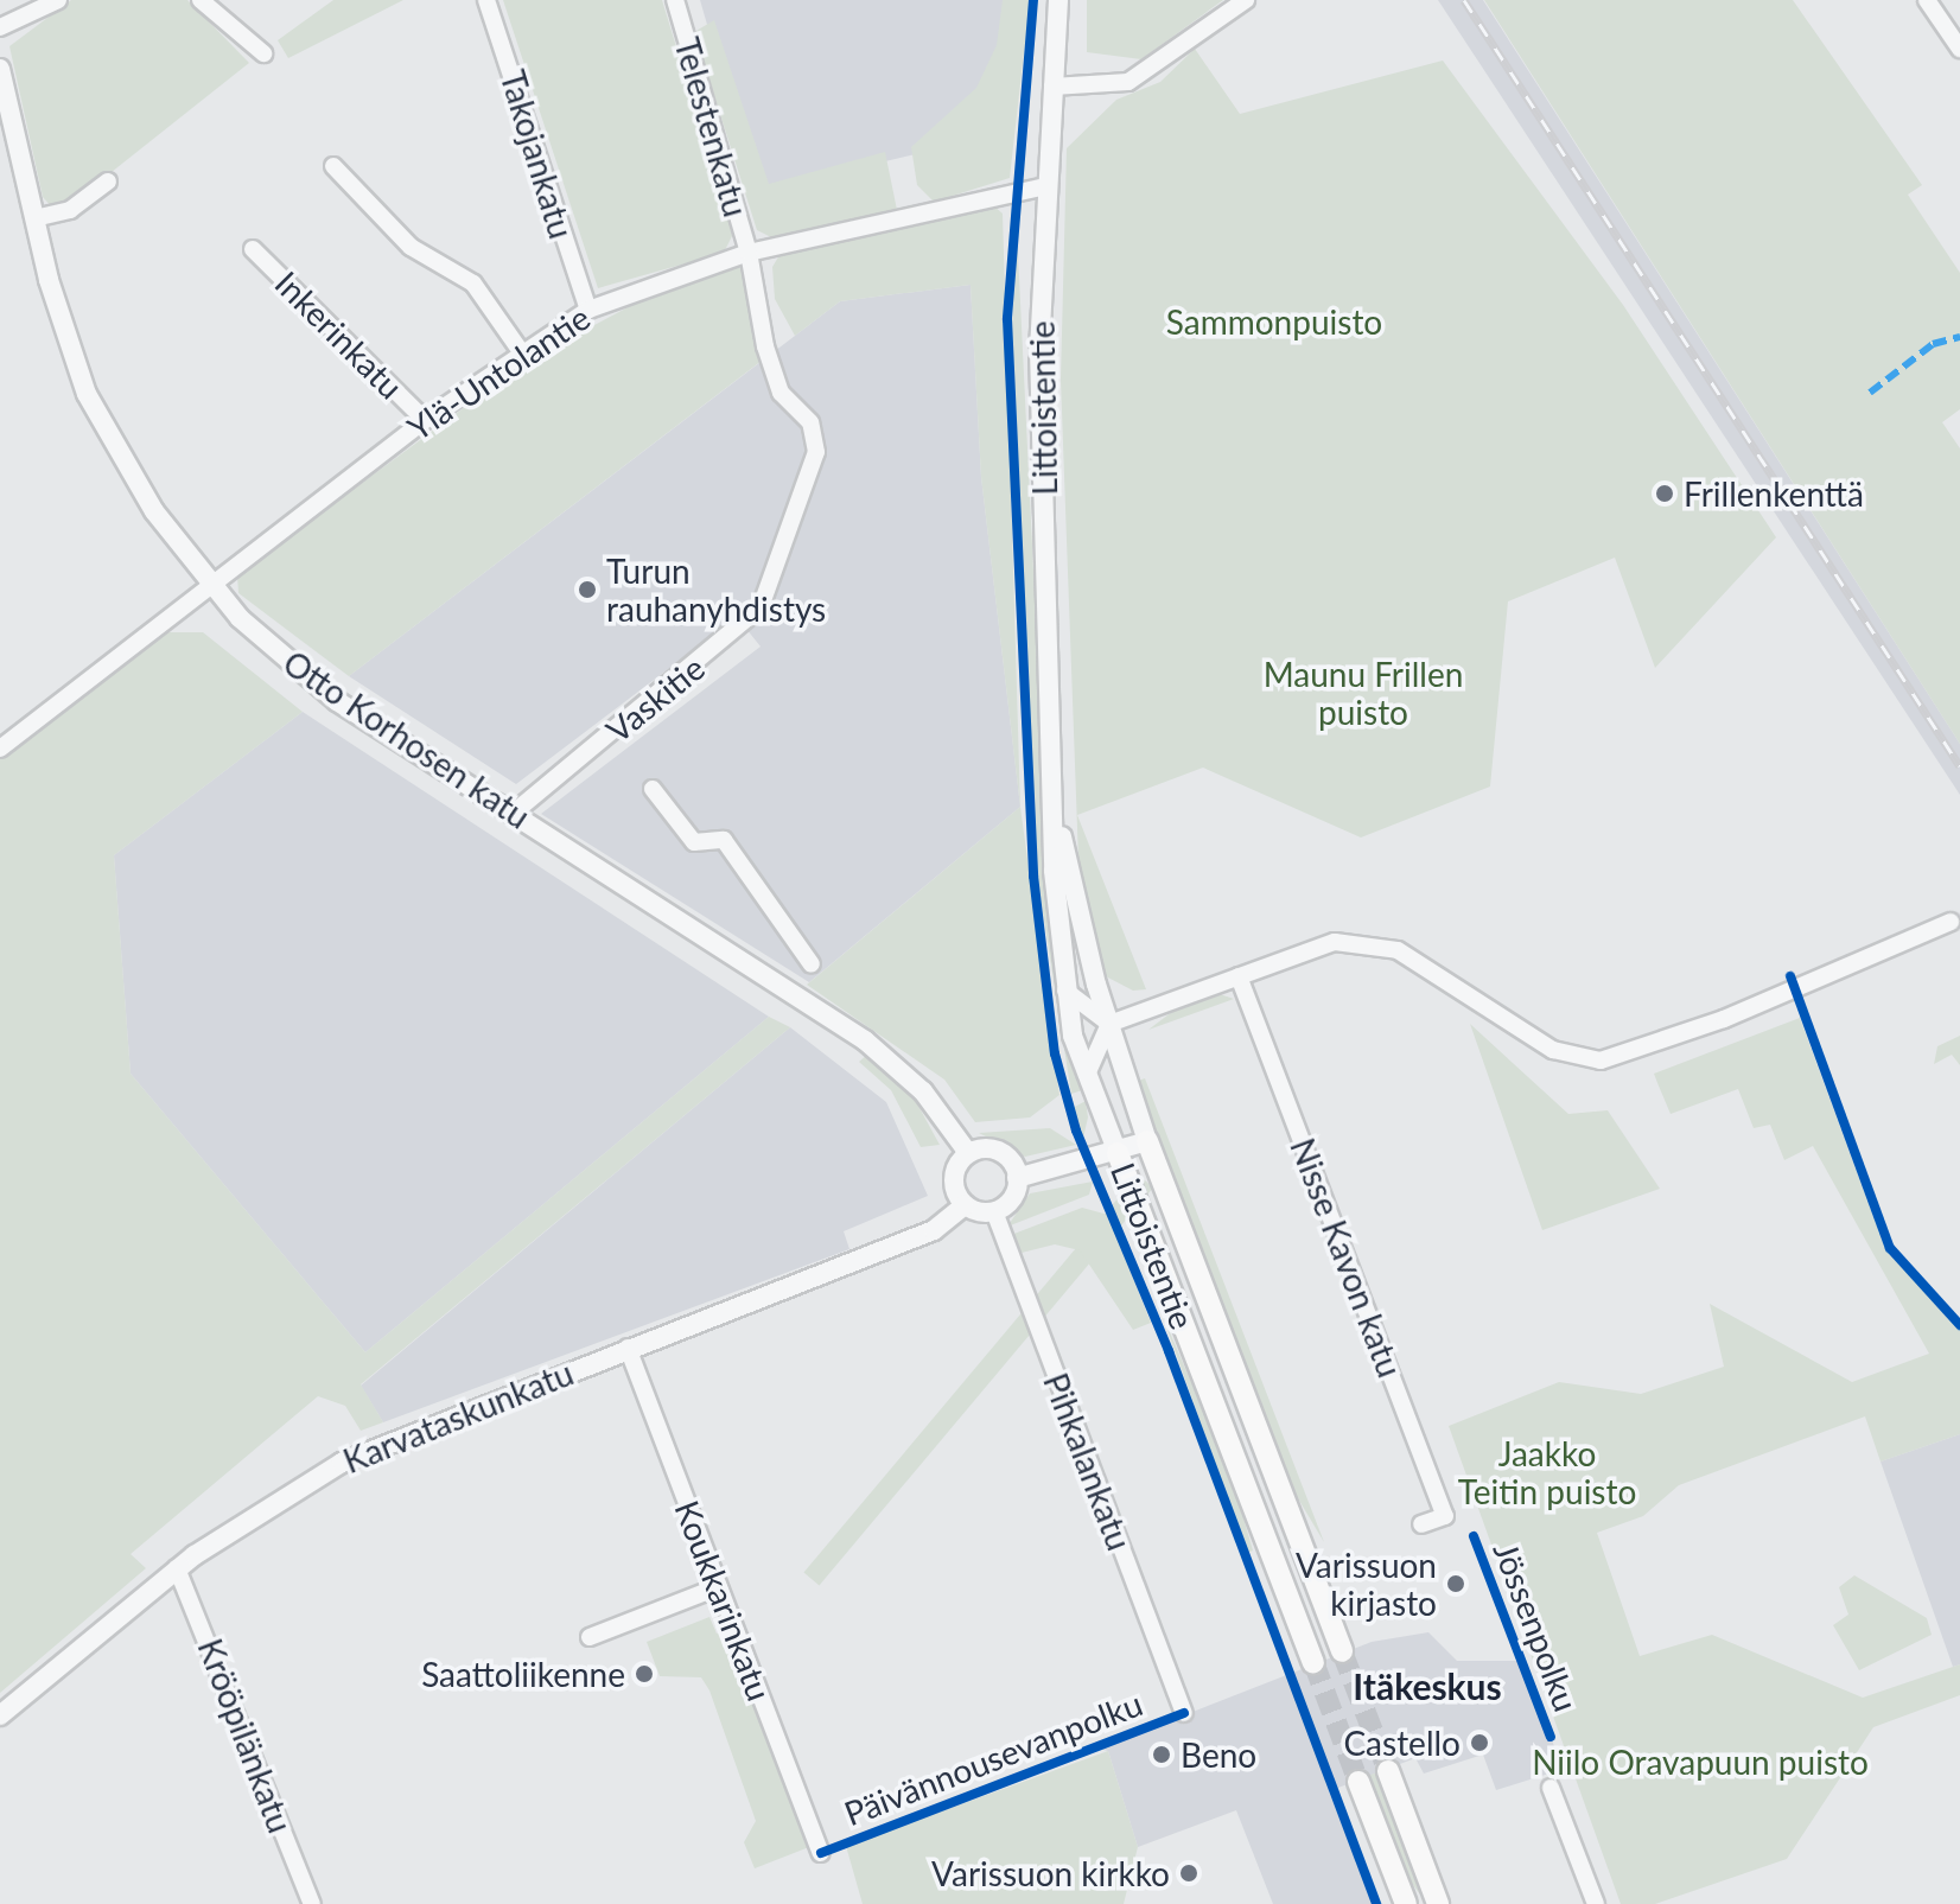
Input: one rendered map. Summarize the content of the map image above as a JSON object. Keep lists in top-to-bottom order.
{
  "streets": {
    "main road": ["Littoistentie"],
    "street": [
      "Telestenkatu",
      "Takojankatu",
      "Inkerinkatu",
      "Ylä-Untolantie",
      "Vaskitie",
      "Otto Korhosen katu",
      "Nisse Kavon katu",
      "Karvataskunkatu",
      "Pihkalankatu",
      "Koukkarinkatu",
      "Krööpilänkatu"
    ],
    "cycle path": ["Jössenpolku", "Päivännousevanpolku"]
  },
  "crossings": [
    ["Telestenkatu", "Ylä-Untolantie"],
    ["Telestenkatu", "Vaskitie"],
    ["Takojankatu", "Ylä-Untolantie"],
    ["Inkerinkatu", "Ylä-Untolantie"],
    ["Ylä-Untolantie", "Littoistentie"],
    ["Ylä-Untolantie", "Vaskitie"],
    ["Ylä-Untolantie", "Otto Korhosen katu"],
    ["Vaskitie", "Otto Korhosen katu"],
    ["Otto Korhosen katu", "Karvataskunkatu"],
    ["Otto Korhosen katu", "Pihkalankatu"],
    ["Karvataskunkatu", "Pihkalankatu"],
    ["Karvataskunkatu", "Koukkarinkatu"],
    ["Karvataskunkatu", "Krööpilänkatu"]
  ],
  "districts": ["Itäkeskus"],
  "parks": [
    "Sammonpuisto",
    "Maunu Frillen puisto",
    "Jaakko Teitin puisto",
    "Niilo Oravapuun puisto"
  ],
  "places": [
    "Frillenkenttä",
    "Turun rauhanyhdistys",
    "Varissuon kirjasto",
    "Saattoliikenne",
    "Castello",
    "Beno",
    "Varissuon kirkko"
  ]
}
